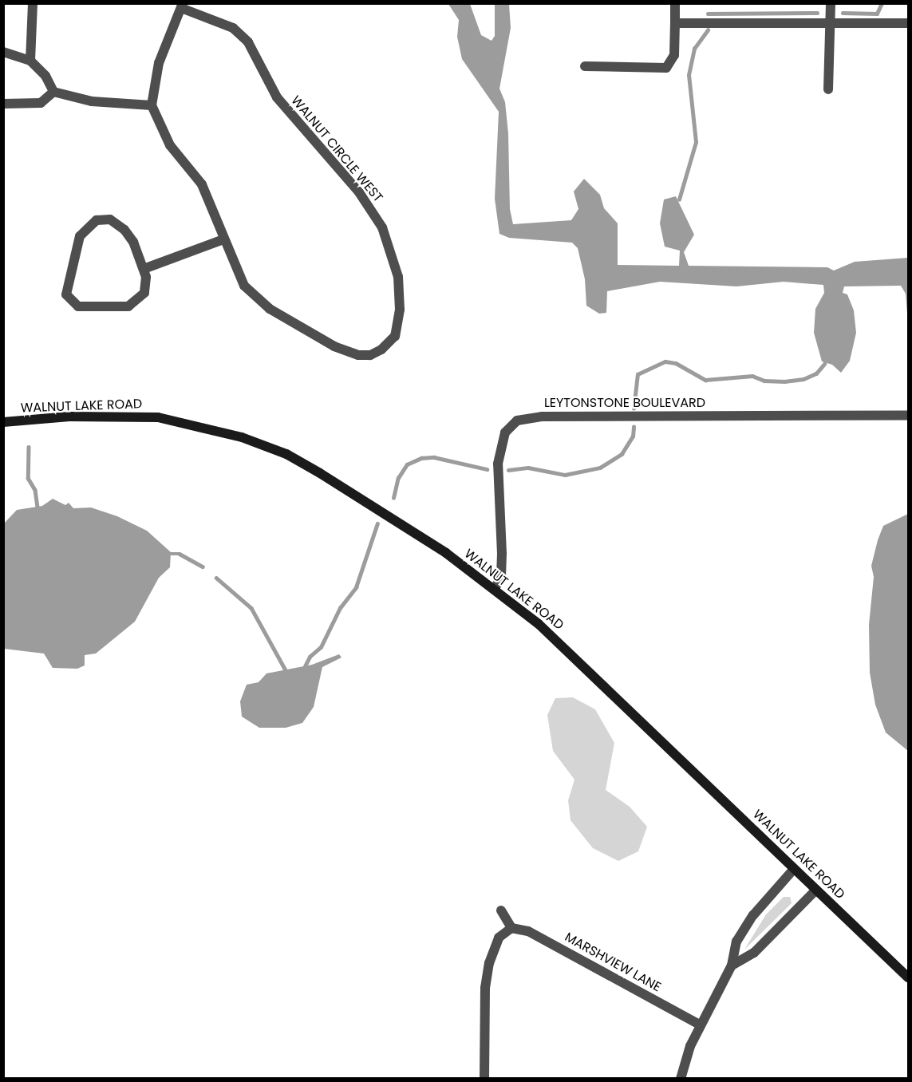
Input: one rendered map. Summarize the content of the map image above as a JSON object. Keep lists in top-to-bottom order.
{
  "streets": {
    "street": [
      "WALNUT CIRCLE WEST",
      "LEYTONSTONE BOULEVARD",
      "WALNUT LAKE ROAD",
      "MARSHVIEW LANE"
    ]
  },
  "crossings": [
    ["LEYTONSTONE BOULEVARD", "WALNUT LAKE ROAD"]
  ]
}
